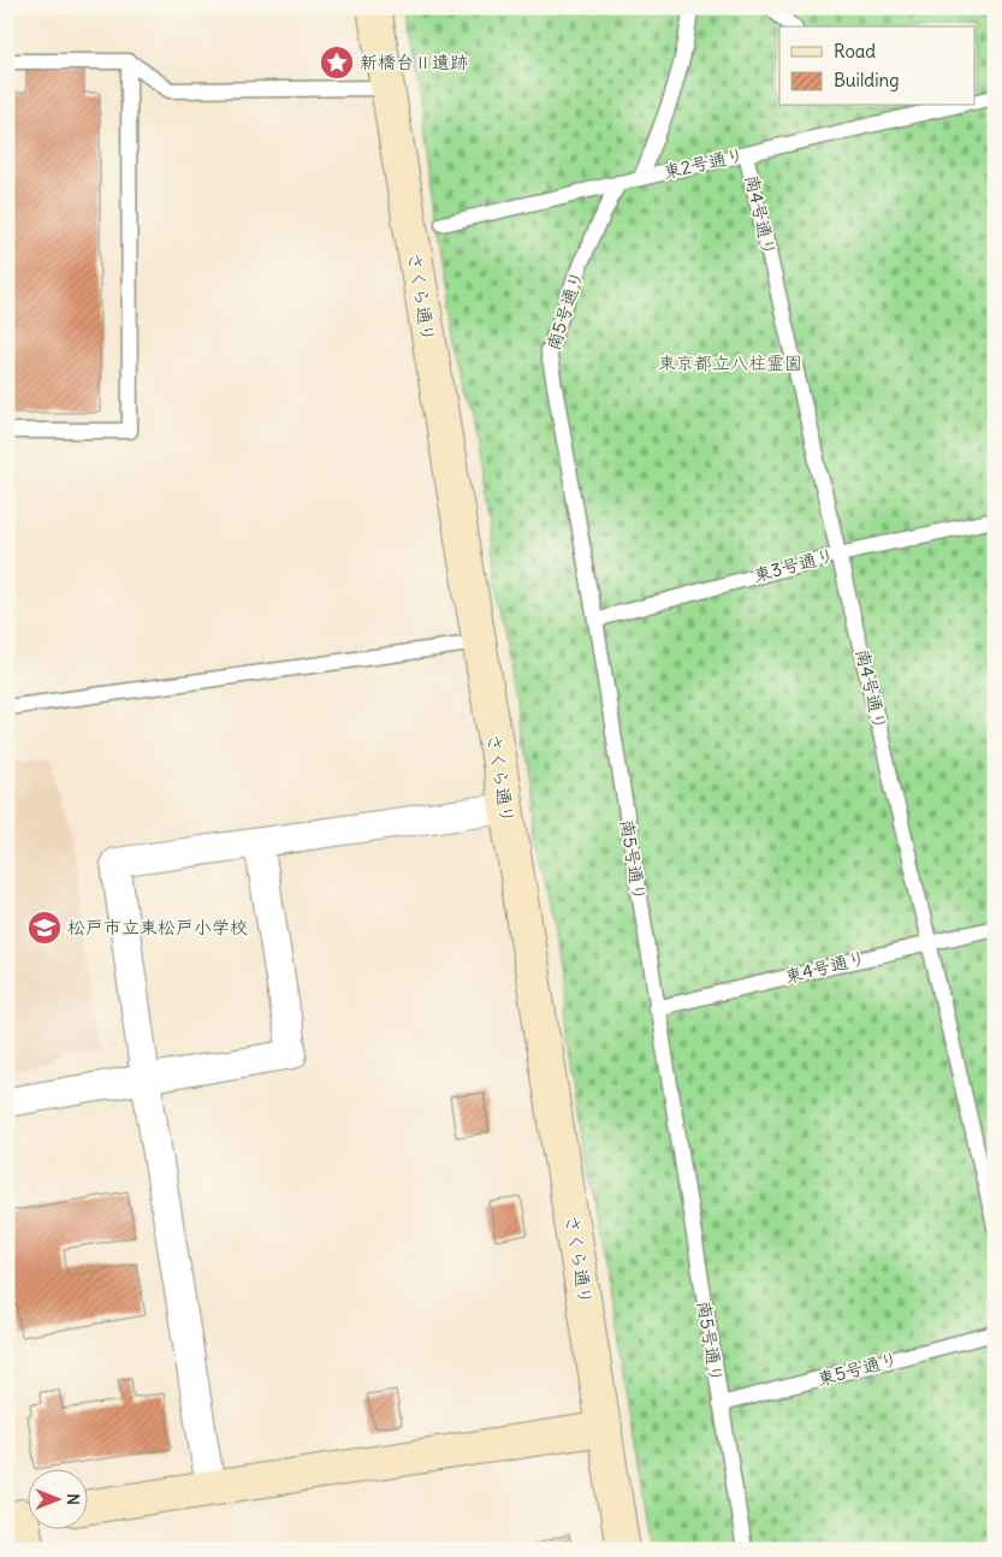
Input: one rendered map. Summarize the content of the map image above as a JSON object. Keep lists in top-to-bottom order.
{
  "streets": {
    "street": ["さくら通り"],
    "lane": [
      "東2号通り",
      "南4号通り",
      "南5号通り",
      "東3号通り",
      "東4号通り",
      "東5号通り"
    ]
  },
  "crossings": [
    ["東2号通り", "南4号通り"],
    ["東2号通り", "南5号通り"],
    ["南4号通り", "東3号通り"],
    ["南4号通り", "東4号通り"],
    ["南5号通り", "東3号通り"],
    ["南5号通り", "東4号通り"],
    ["南5号通り", "東5号通り"]
  ],
  "parks": ["東京都立八柱霊園"],
  "places": {
    "place": ["新橋台Ⅱ遺跡"],
    "school or university": ["松戸市立東松戸小学校"]
  },
  "legend": ["Road", "Building"],
  "north": "right"
}
